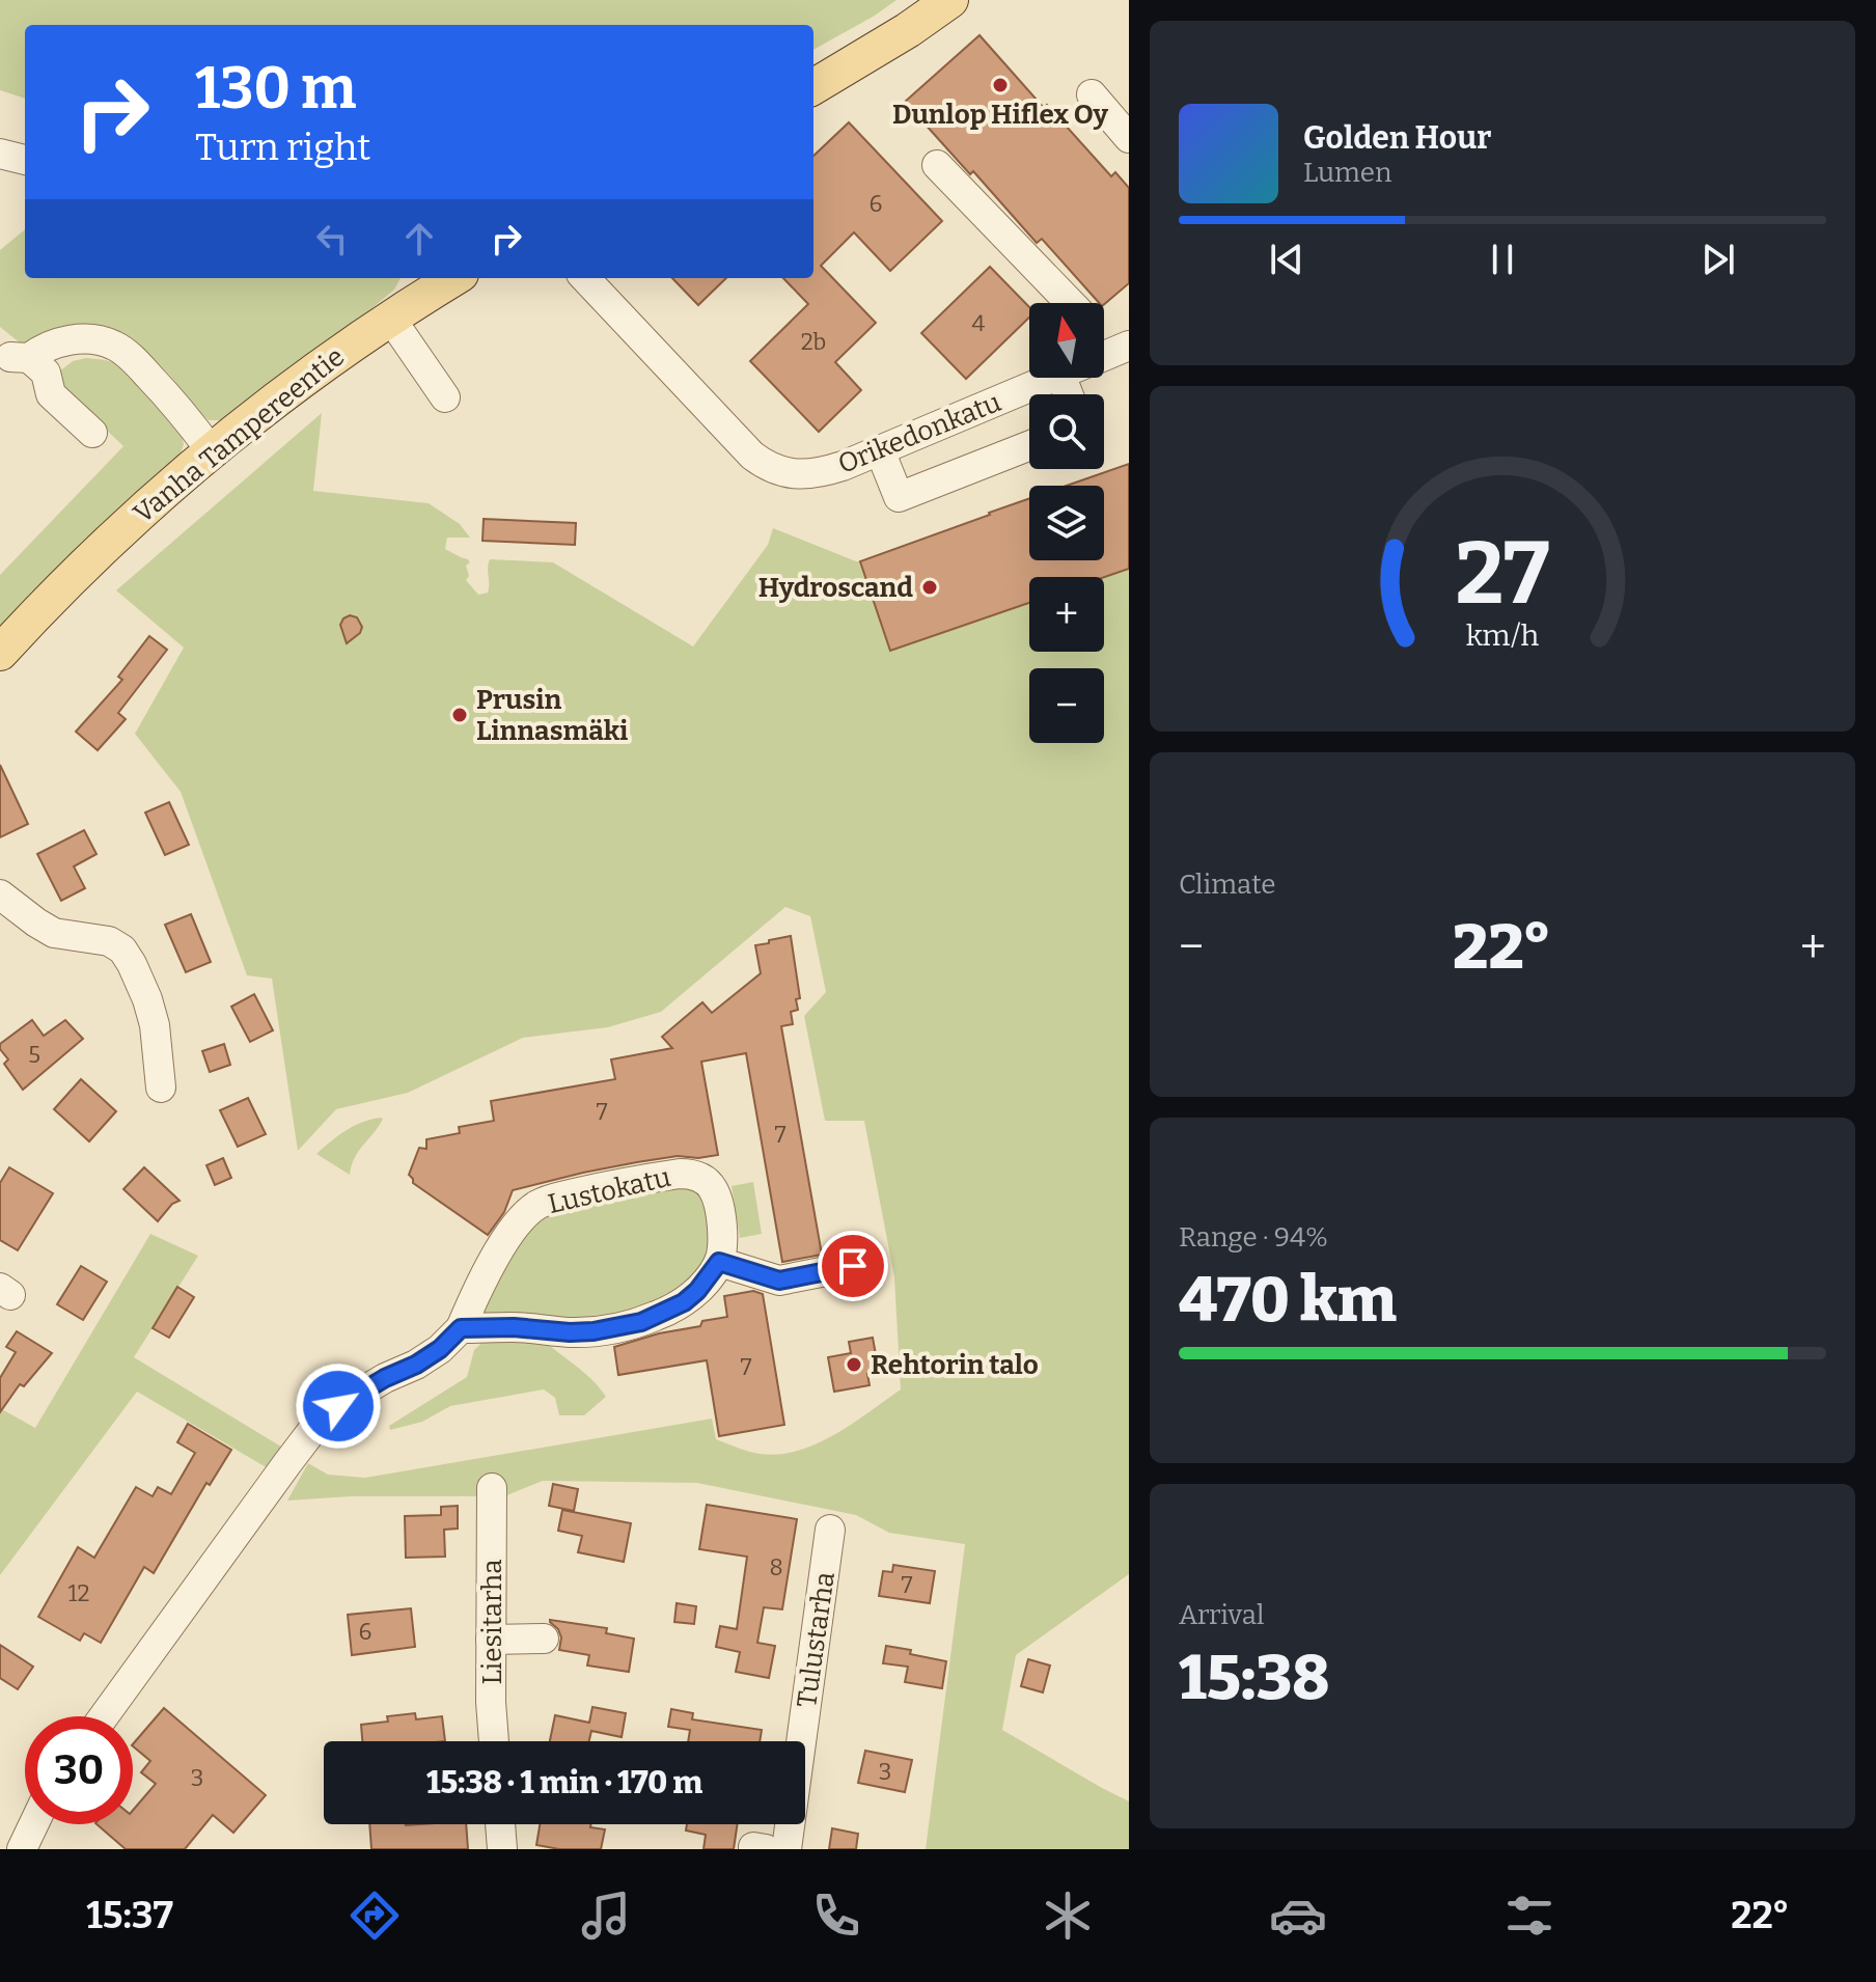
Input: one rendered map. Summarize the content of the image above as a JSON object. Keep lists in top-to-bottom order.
{
  "streets": {
    "main road": ["Vanha Tampereentie"],
    "street": [
      "Orikedonkatu",
      "Lustokatu",
      "Liesitarha",
      "Tulustarha"
    ]
  },
  "places": [
    "Dunlop Hiflex Oy",
    "Hydroscand",
    "Prusin Linnasmäki",
    "Rehtorin talo"
  ],
  "house_numbers": [
    "6",
    "4",
    "2b",
    "5",
    "7",
    "7",
    "7",
    "8",
    "7",
    "12",
    "6",
    "3",
    "3"
  ],
  "north": "top",
  "page": {
    "turn": ["130 m", "Turn right"],
    "song": ["Golden Hour", "Lumen"],
    "map_buttons": ["+", "−"],
    "tile": [
      "Climate",
      ["Range · 94%", "470 km"],
      ["Arrival", "15:38"]
    ],
    "heat": ["−", "22°", "+"],
    "limit": "30",
    "trip": "15:38 · 1 min · 170 m",
    "tabs": ["15:37", "22°"],
    "gauge": ["27", "km/h"]
  }
}
